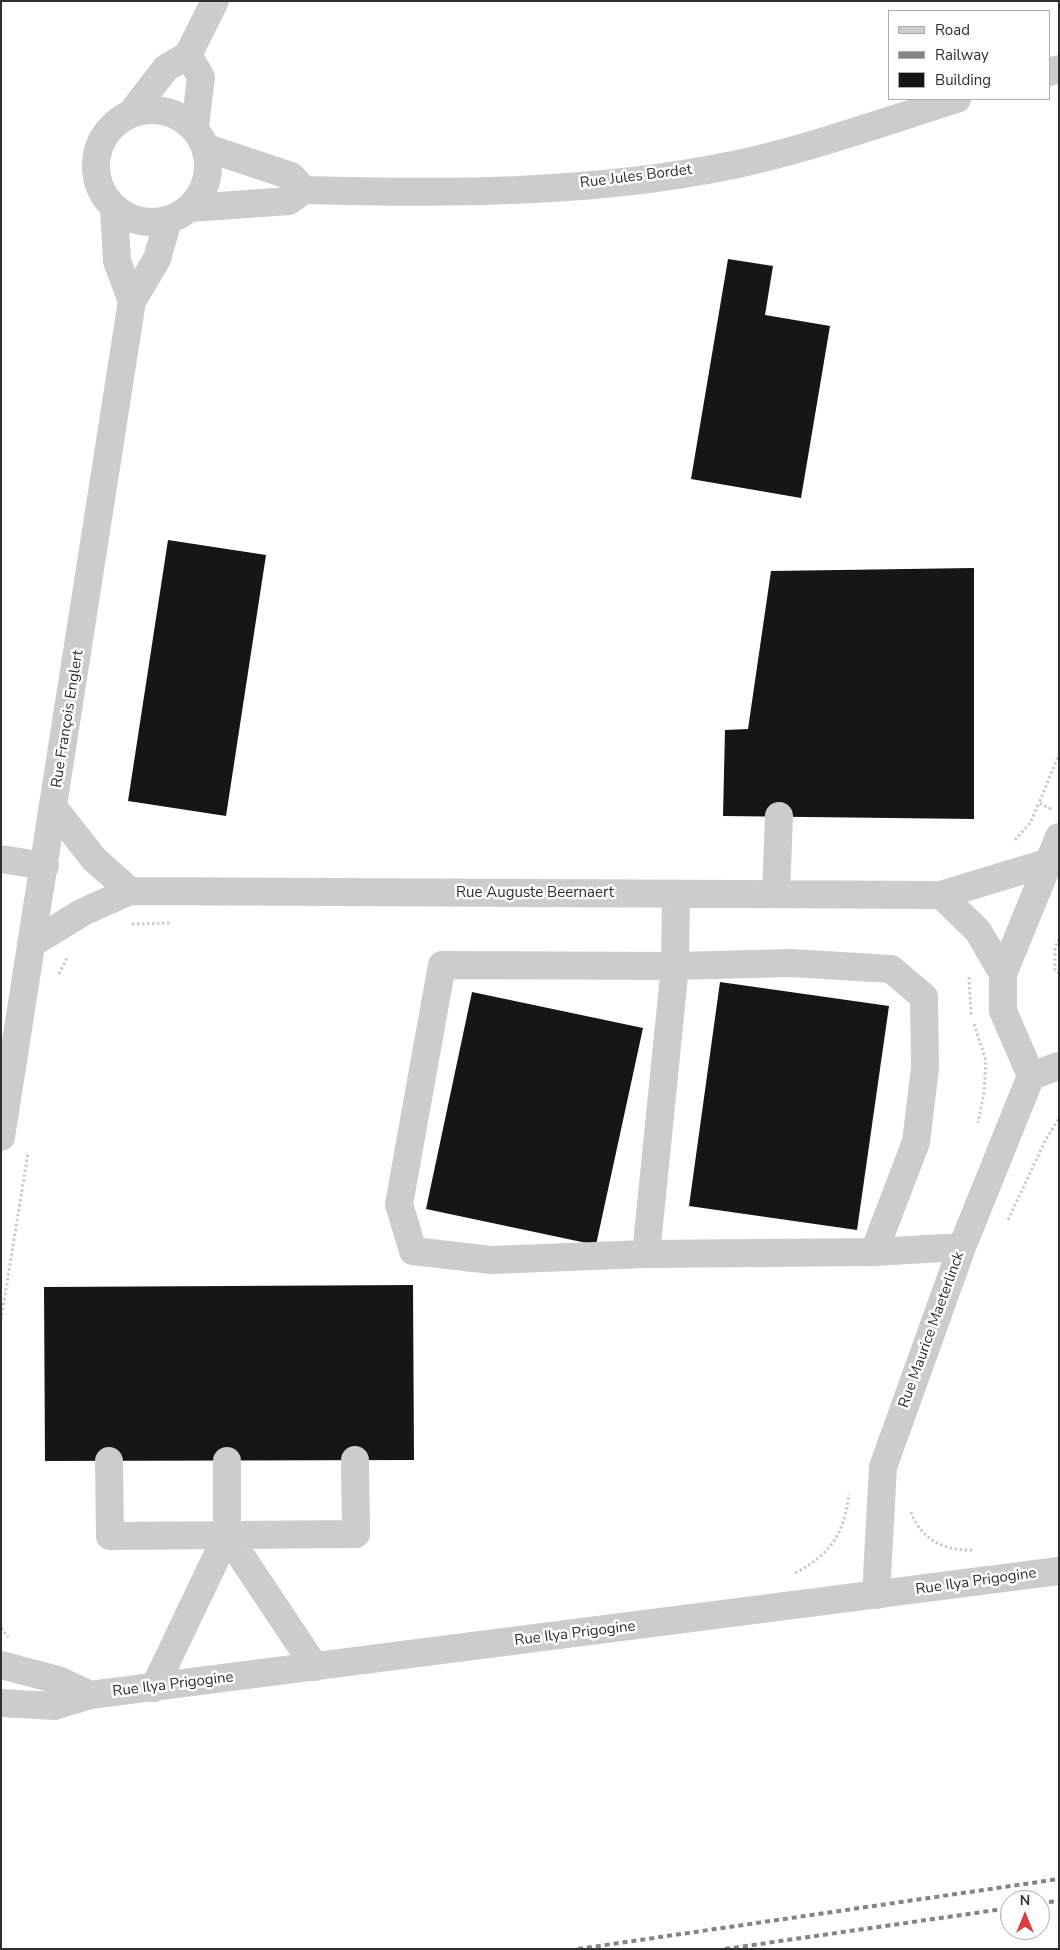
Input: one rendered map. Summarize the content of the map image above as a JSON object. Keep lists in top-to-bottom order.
{
  "streets": {
    "street": [
      "Rue Jules Bordet",
      "Rue François Englert",
      "Rue Auguste Beernaert",
      "Rue Maurice Maeterlinck",
      "Rue Ilya Prigogine"
    ]
  },
  "crossings": [
    ["Rue Maurice Maeterlinck", "Rue Ilya Prigogine"]
  ],
  "legend": ["Road", "Railway", "Building"],
  "north": "top"
}
